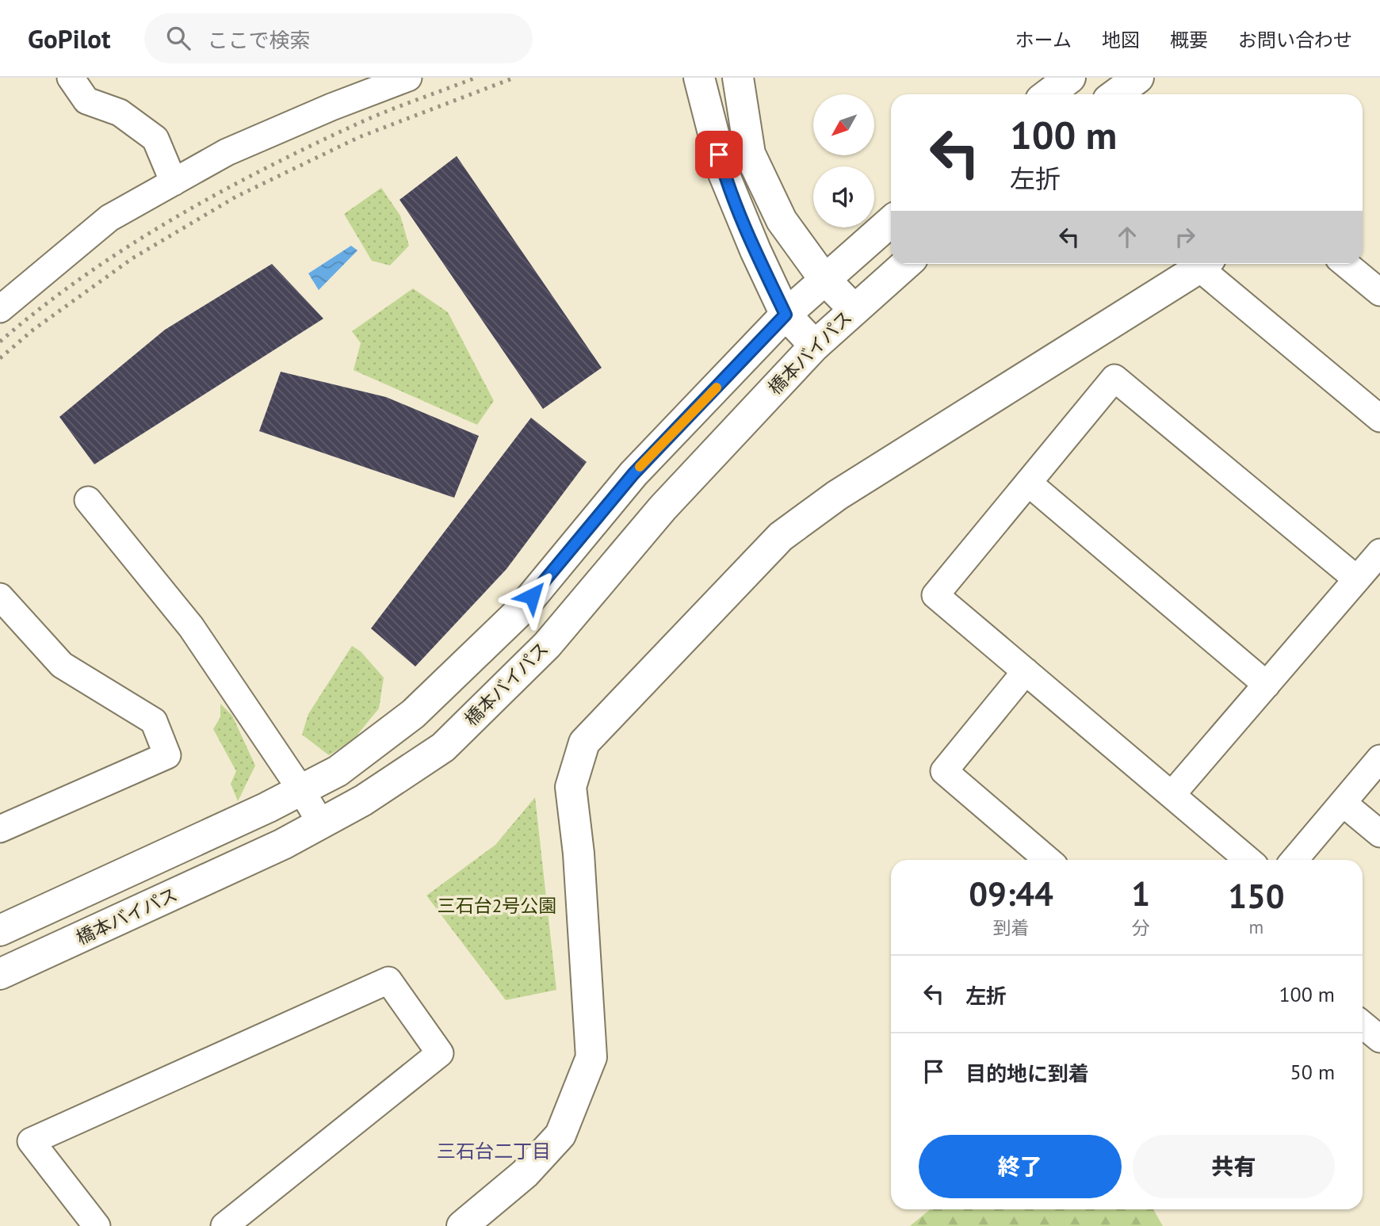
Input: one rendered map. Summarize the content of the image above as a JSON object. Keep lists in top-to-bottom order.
{
  "streets": {
    "main road": ["橋本バイパス"]
  },
  "districts": ["三石台二丁目"],
  "parks": ["三石台2号公園"],
  "north": "bottom left",
  "page": {
    "header": "GoPilot",
    "search": "ここで検索",
    "nav": [
      "ホーム",
      "地図",
      "概要",
      "お問い合わせ"
    ],
    "turn": ["100 m", "左折"],
    "eta": [
      "09:44",
      "到着",
      "1",
      "分",
      "150",
      "m"
    ],
    "list": [
      {
        "name": "左折",
        "value": "100 m"
      },
      {
        "name": "目的地に到着",
        "value": "50 m"
      }
    ],
    "buttons": ["終了", "共有"]
  }
}
